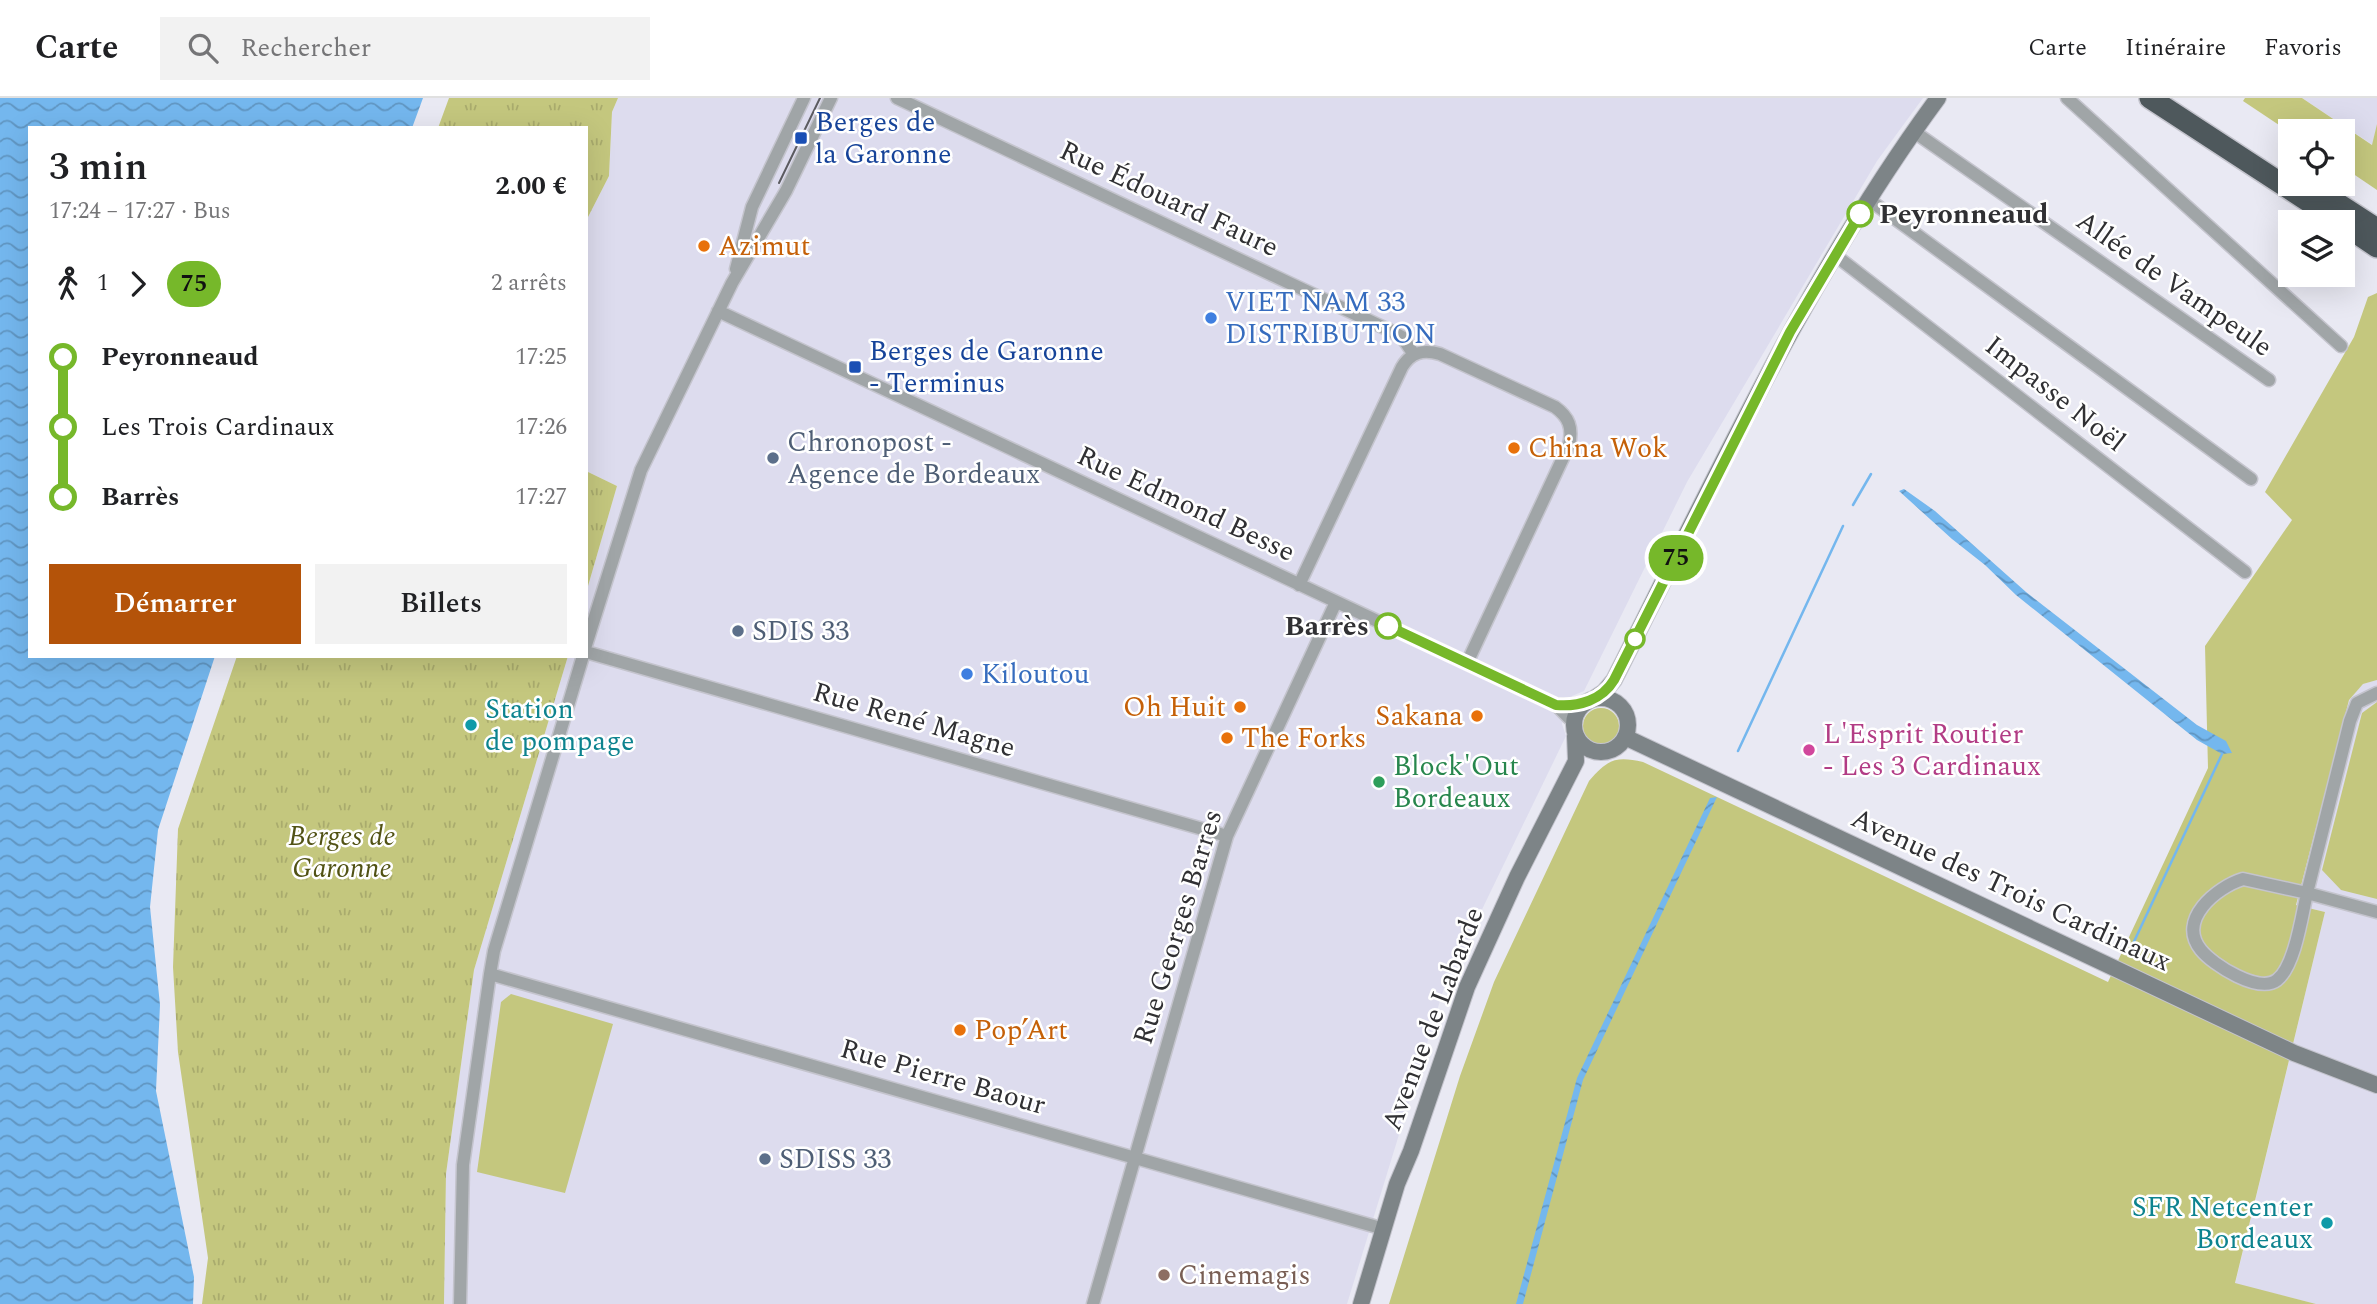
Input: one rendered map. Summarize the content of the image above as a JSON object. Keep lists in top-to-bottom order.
{
  "streets": {
    "main road": ["Avenue des Trois Cardinaux", "Avenue de Labarde"],
    "street": [
      "Rue Édouard Faure",
      "Allée de Vampeule",
      "Impasse Noël",
      "Rue Edmond Besse",
      "Rue René Magne",
      "Rue Georges Barres",
      "Rue Pierre Baour"
    ]
  },
  "crossings": [
    ["Rue Edmond Besse", "Avenue des Trois Cardinaux"],
    ["Rue Edmond Besse", "Rue Georges Barres"],
    ["Rue René Magne", "Rue Georges Barres"],
    ["Rue Georges Barres", "Rue Pierre Baour"],
    ["Avenue de Labarde", "Rue Pierre Baour"]
  ],
  "parks": ["Berges de Garonne"],
  "places": {
    "transit": ["Berges de la Garonne", "Berges de Garonne - Terminus"],
    "other": [
      "Peyronneaud",
      "Azimut",
      "VIET NAM 33 DISTRIBUTION",
      "China Wok",
      "Chronopost - Agence de Bordeaux",
      "Barrès",
      "SDIS 33",
      "Kiloutou",
      "Oh Huit",
      "Sakana",
      "Station de pompage",
      "The Forks",
      "L'Esprit Routier - Les 3 Cardinaux",
      "Block'Out Bordeaux",
      "Pop’Art",
      "SDISS 33",
      "SFR Netcenter Bordeaux",
      "Cinemagis"
    ]
  },
  "lines": ["bus line 75"],
  "page": {
    "header": "Carte",
    "search": "Rechercher",
    "nav": ["Carte", "Itinéraire", "Favoris"],
    "on_map": "75",
    "heading": ["3 min", "17:24 – 17:27 · Bus", "2.00 €"],
    "legs": ["1", "75", "2 arrêts"],
    "list": [
      {
        "name": "Peyronneaud",
        "value": "17:25"
      },
      {
        "name": "Les Trois Cardinaux",
        "value": "17:26"
      },
      {
        "name": "Barrès",
        "value": "17:27"
      }
    ],
    "buttons": ["Démarrer", "Billets"]
  }
}
